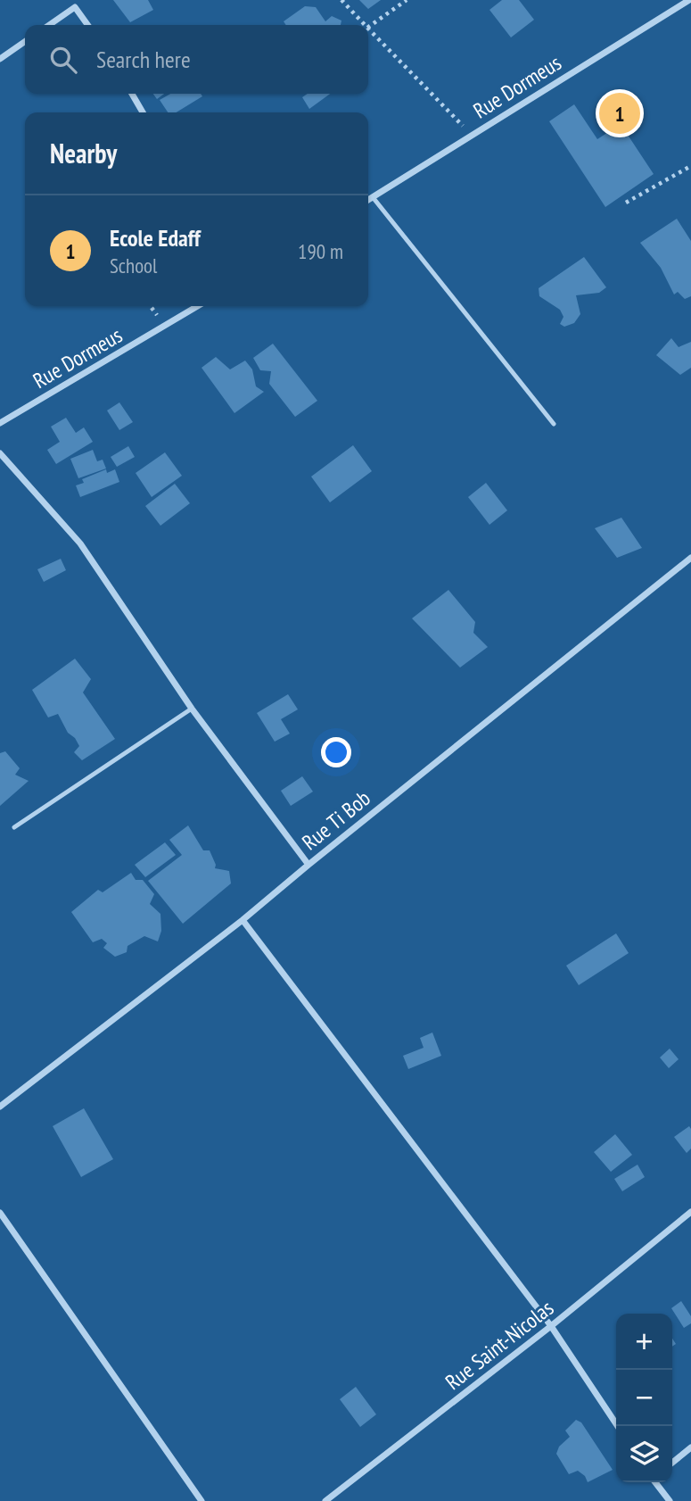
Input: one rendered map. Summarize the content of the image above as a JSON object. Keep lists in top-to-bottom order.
{
  "streets": {
    "street": ["Rue Dormeus", "Rue Ti Bob", "Rue Saint-Nicolas"]
  },
  "page": {
    "search": "Search here",
    "pins": "1",
    "heading": "Nearby",
    "list": [
      {
        "mark": "1",
        "name": "Ecole Edaff",
        "note": "School",
        "value": "190 m"
      }
    ],
    "map_buttons": ["+", "−"]
  }
}
